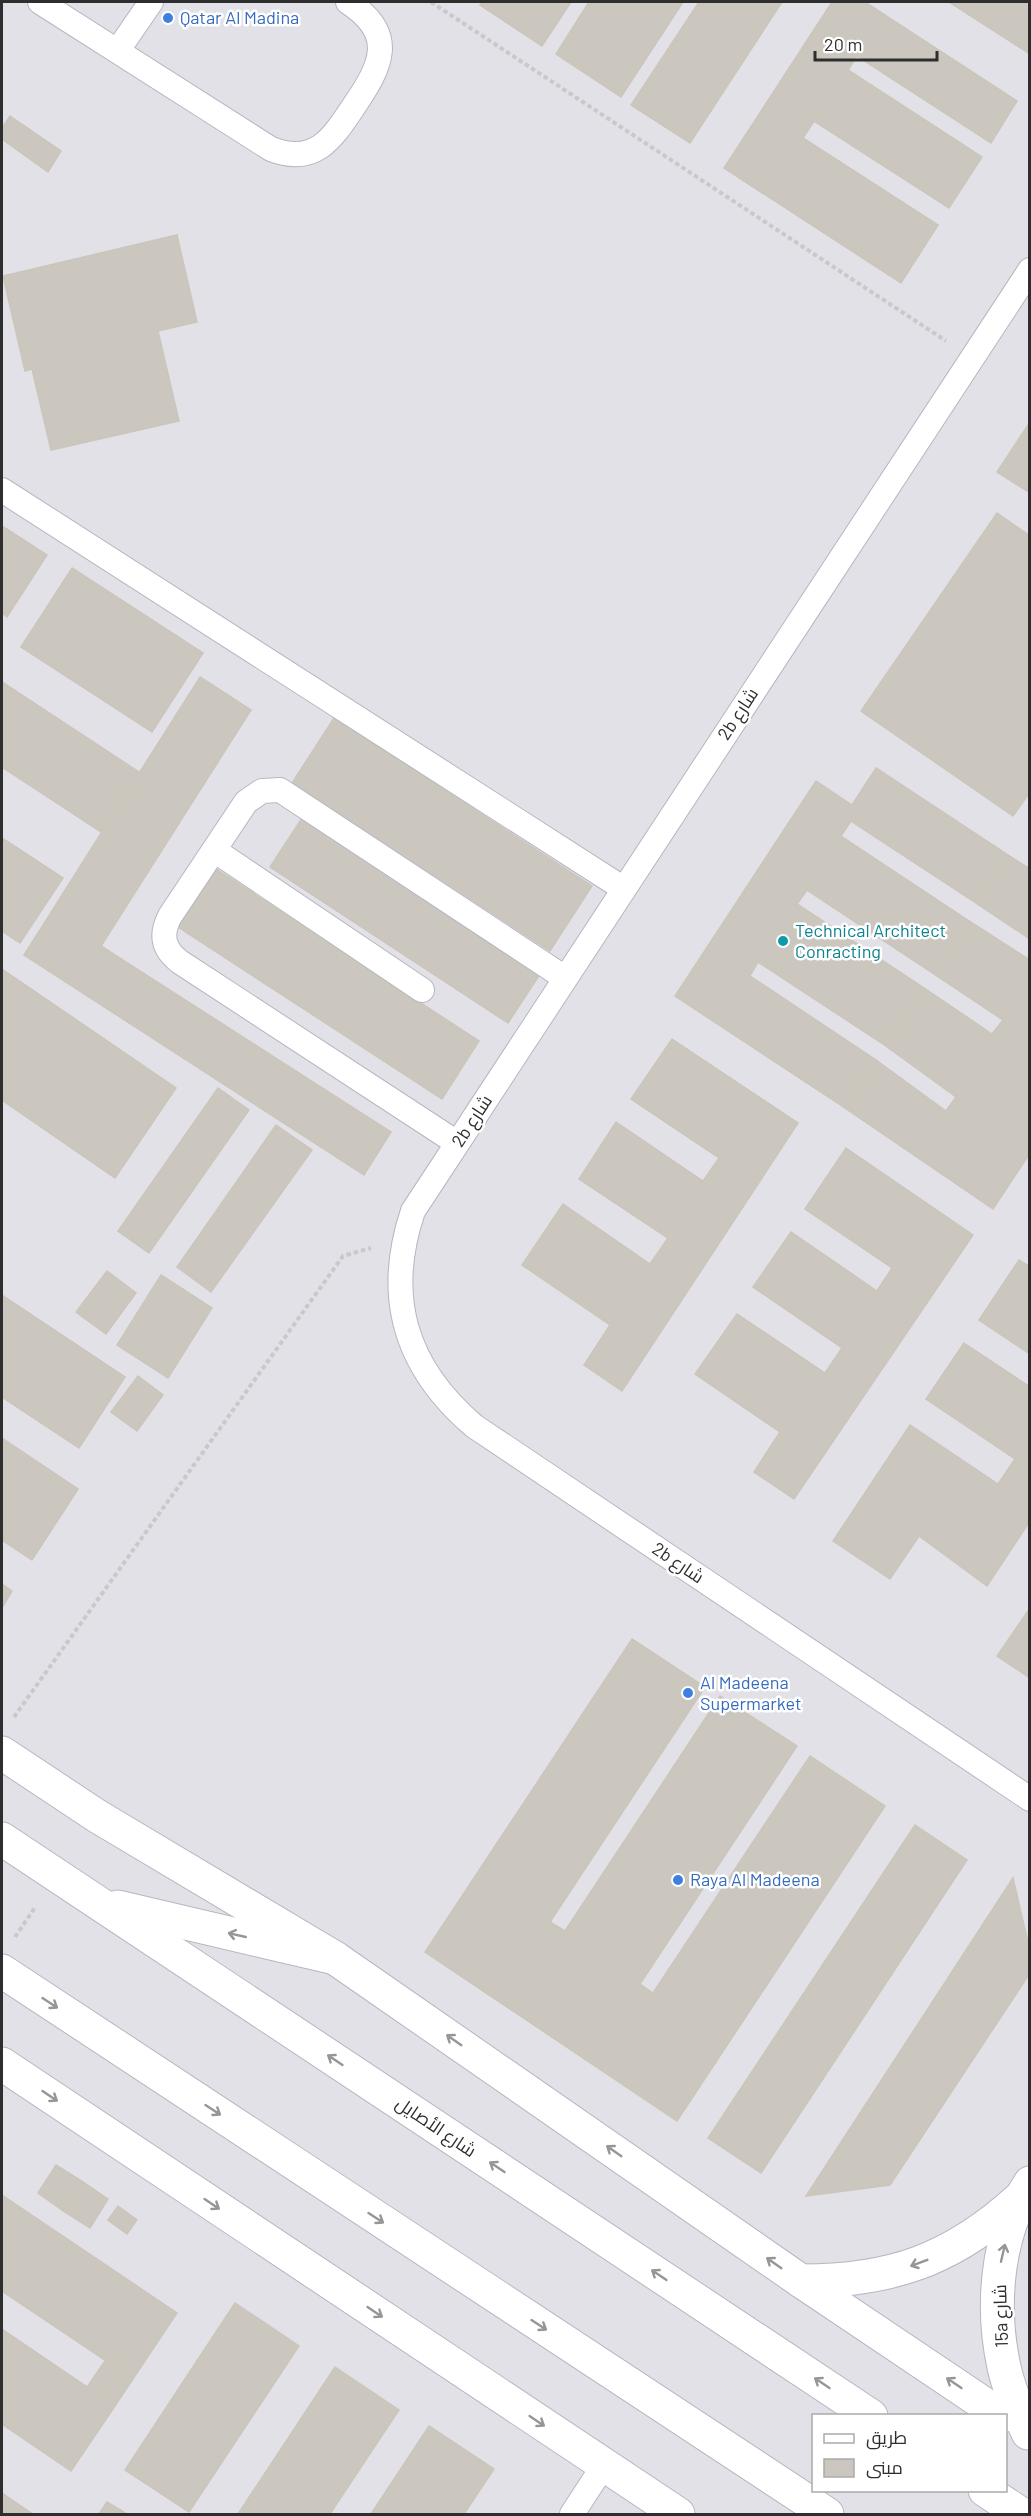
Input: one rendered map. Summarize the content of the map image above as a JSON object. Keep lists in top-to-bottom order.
{
  "streets": {
    "street": ["شارع الأصايل", "15a شارع"],
    "lane": ["2b شارع"]
  },
  "places": [
    "Qatar Al Madina",
    "Technical Architect Conracting",
    "Al Madeena Supermarket",
    "Raya Al Madeena"
  ],
  "legend": ["طريق", "مبنى"],
  "scale_bar": "20 m"
}
